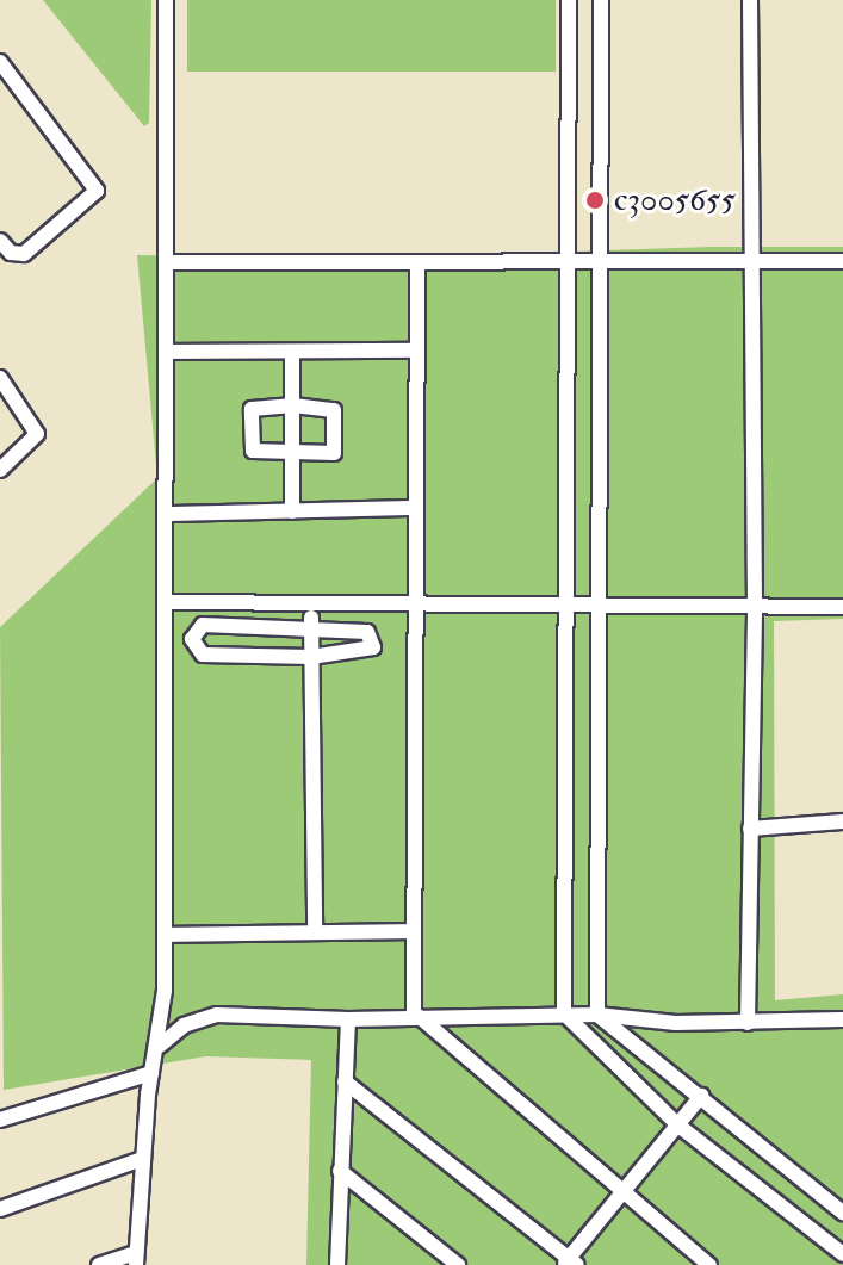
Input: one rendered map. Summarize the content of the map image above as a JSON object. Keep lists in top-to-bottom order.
{
  "places": ["c3005655"]
}
